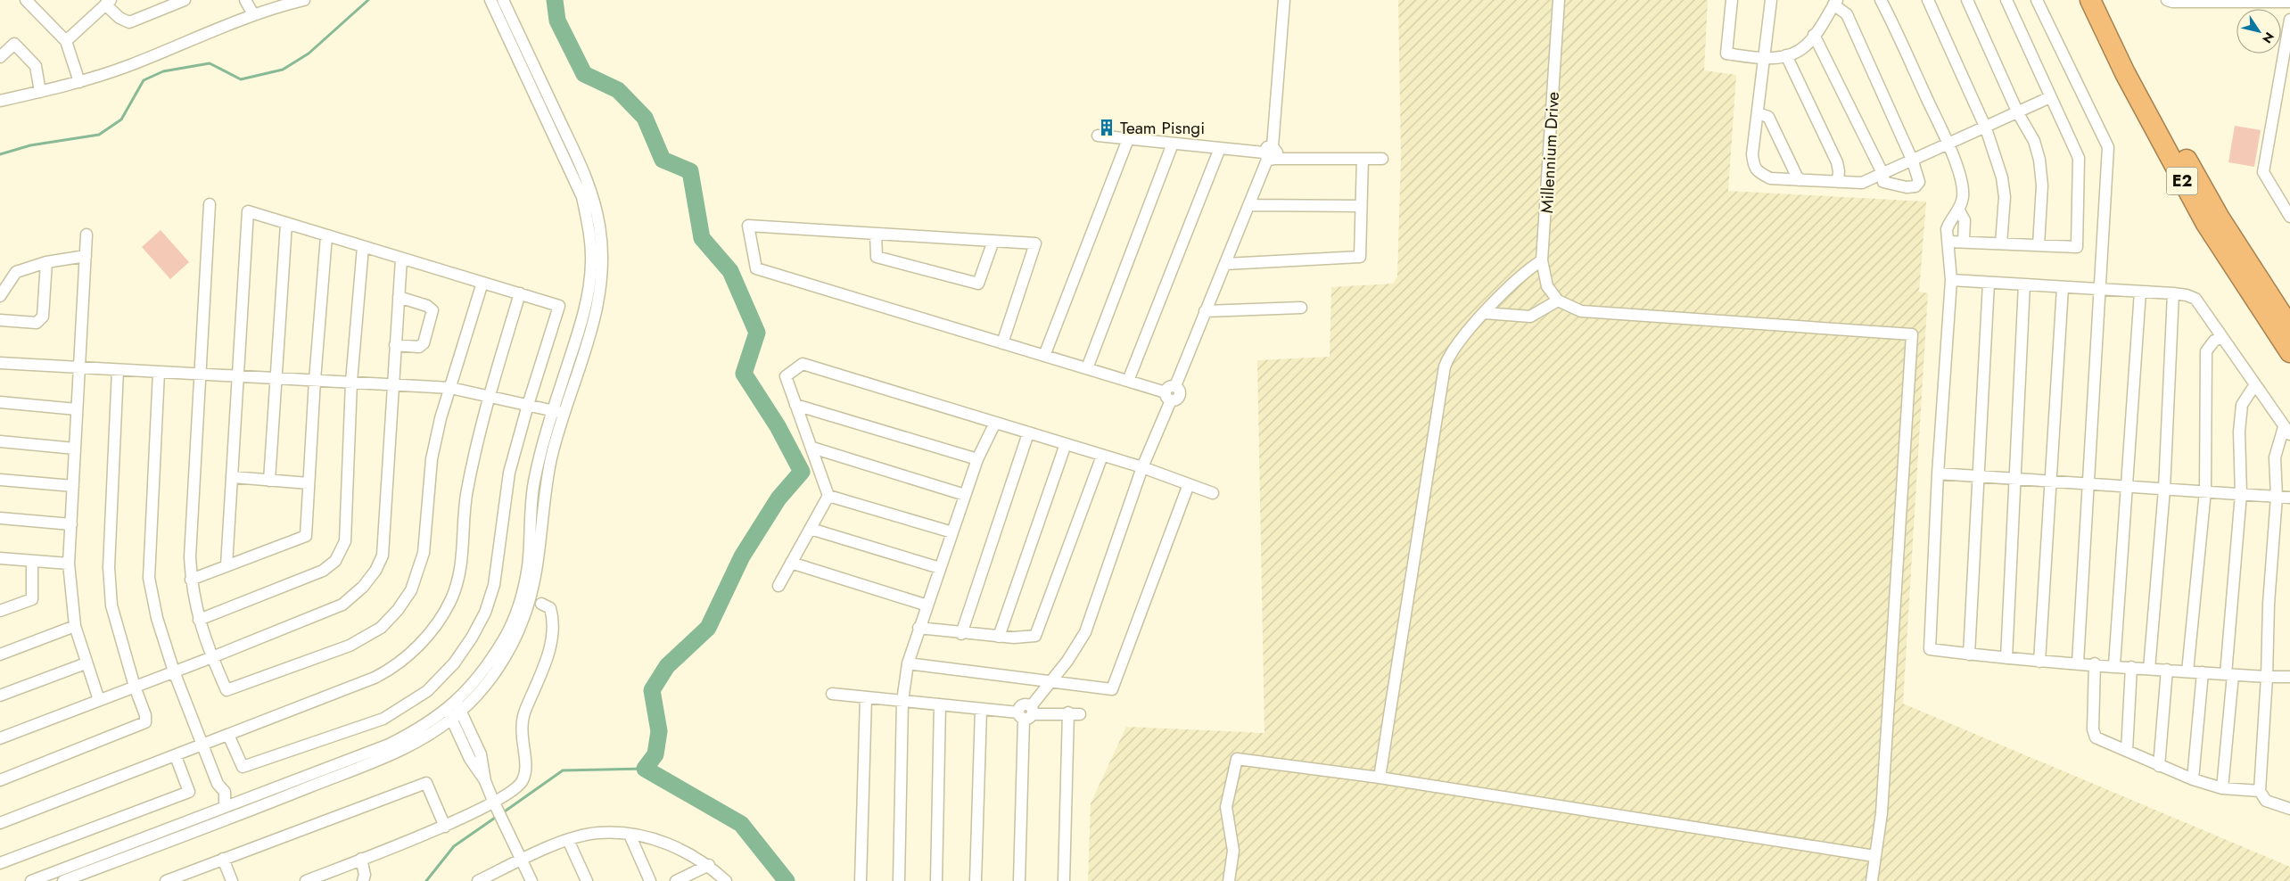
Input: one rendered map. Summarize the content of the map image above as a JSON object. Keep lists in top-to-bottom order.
{
  "streets": {
    "highway": ["E2"],
    "street": ["Millennium Drive"]
  },
  "places": {
    "building": ["Team Pisngi"]
  },
  "north": "bottom right"
}
